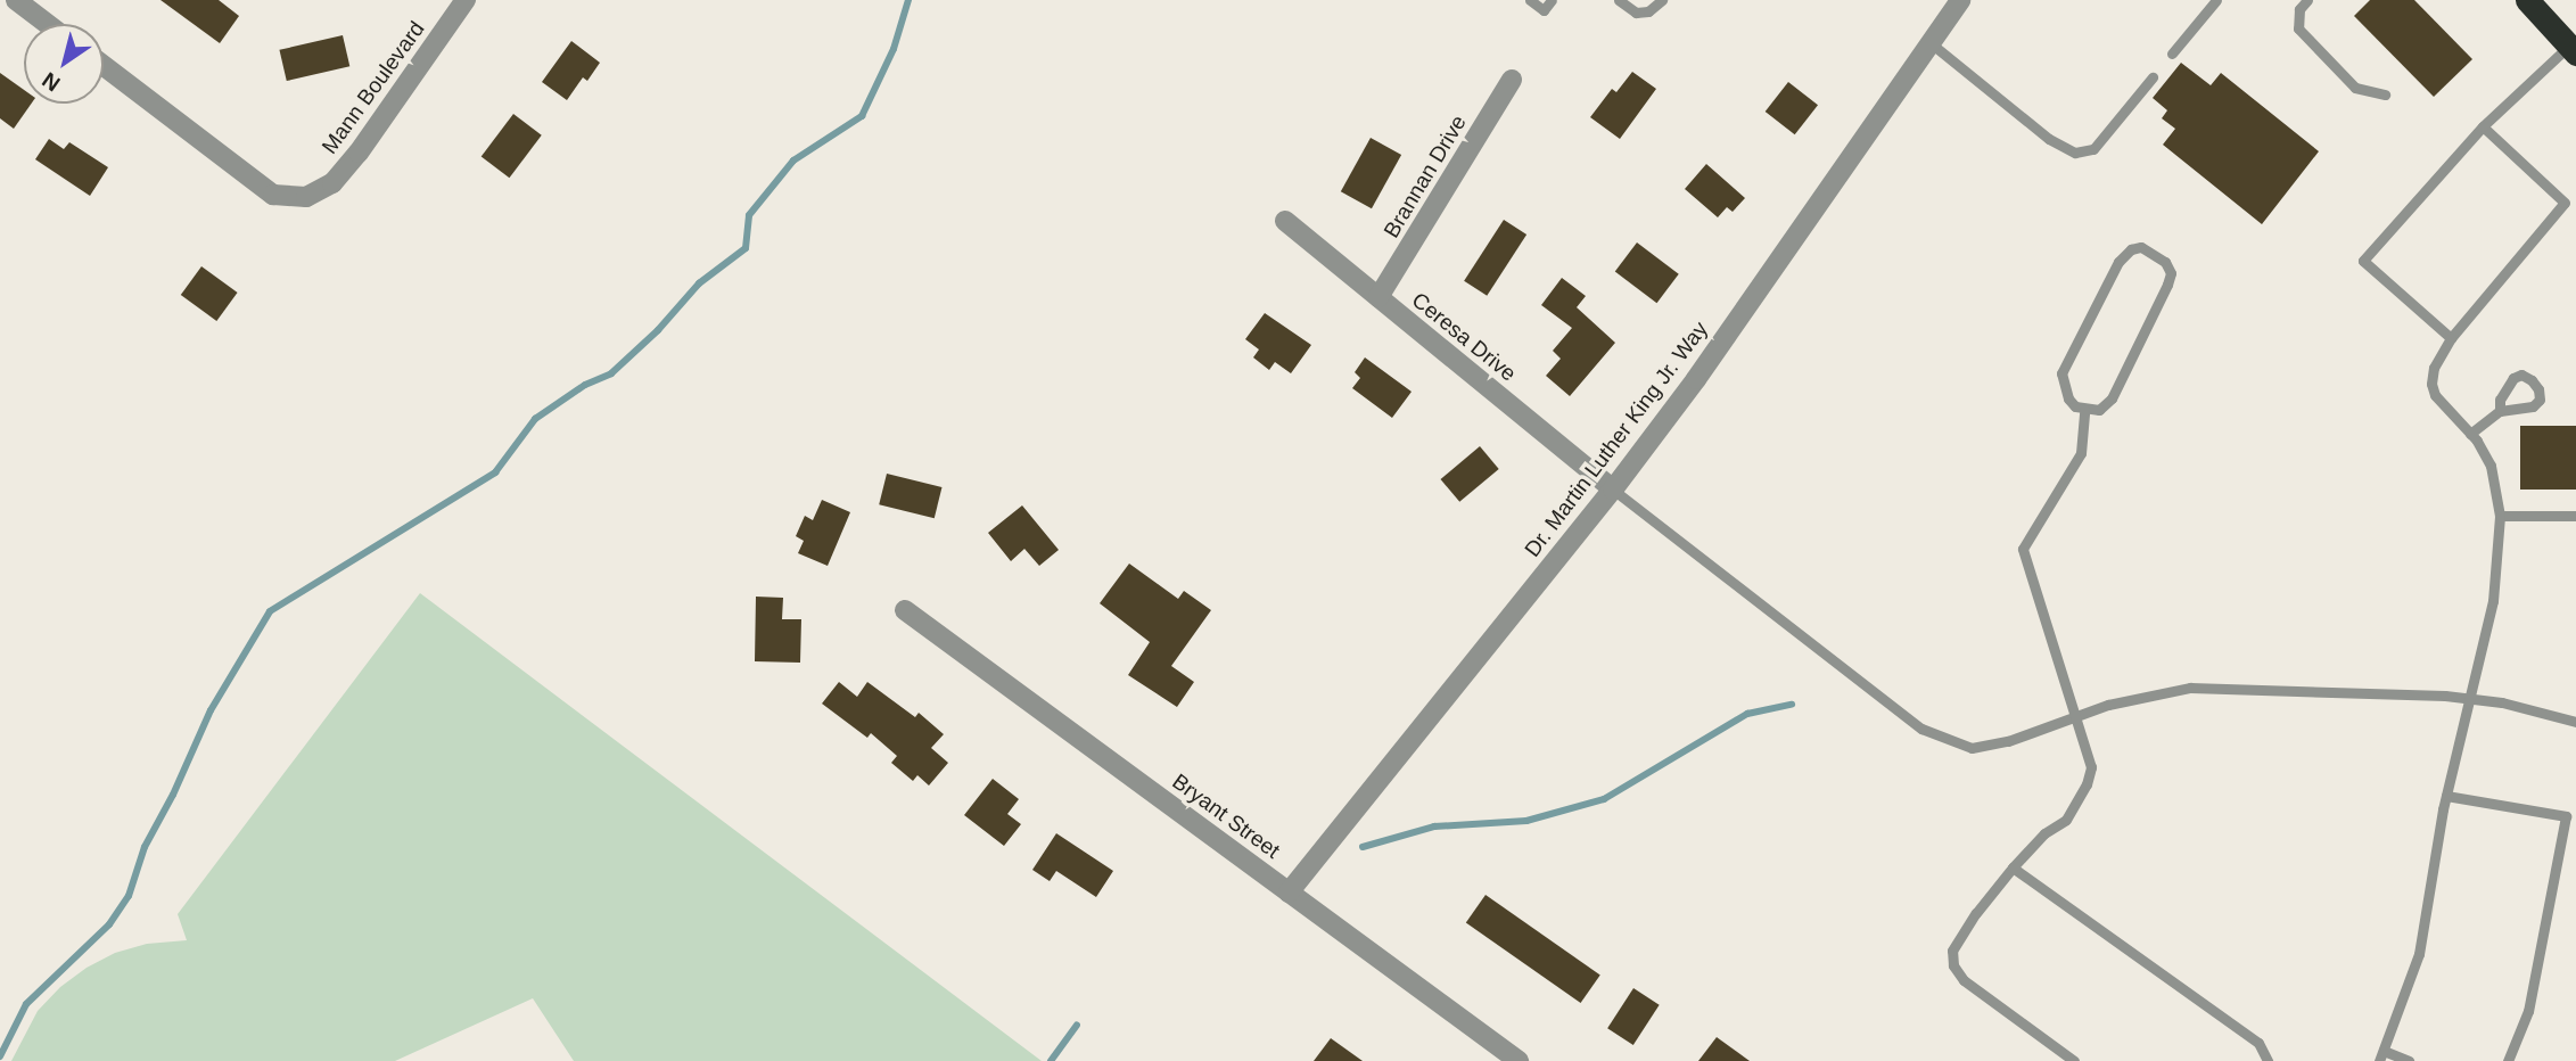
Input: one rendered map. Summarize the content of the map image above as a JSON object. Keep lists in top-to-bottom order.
{
  "streets": {
    "street": [
      "Mann Boulevard",
      "Brannan Drive",
      "Ceresa Drive",
      "Dr. Martin Luther King Jr. Way",
      "Bryant Street"
    ]
  },
  "crossings": [
    ["Brannan Drive", "Ceresa Drive"],
    ["Ceresa Drive", "Dr. Martin Luther King Jr. Way"],
    ["Dr. Martin Luther King Jr. Way", "Bryant Street"]
  ],
  "north": "bottom left"
}
